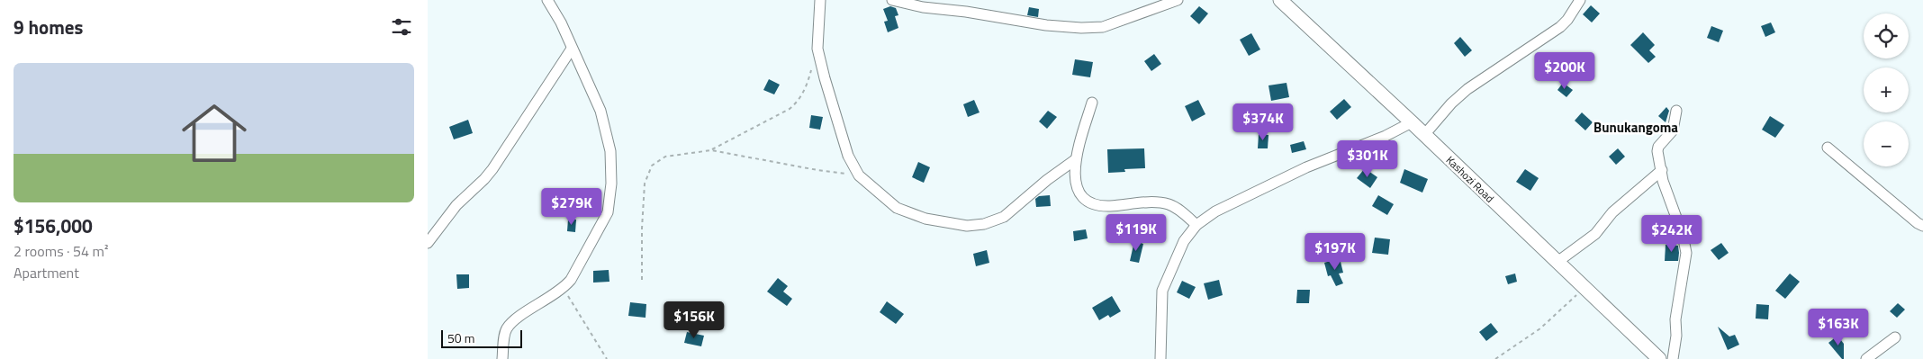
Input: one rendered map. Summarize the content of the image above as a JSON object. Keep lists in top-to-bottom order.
{
  "streets": {
    "main road": ["Kashozi Road"]
  },
  "districts": ["Bunukangoma"],
  "scale_bar": "50 m",
  "page": {
    "heading": "9 homes",
    "map_buttons": ["+", "−"],
    "price": [
      "$200K",
      "$374K",
      "$301K",
      "$279K",
      "$119K",
      "$242K",
      "$197K",
      "$156K",
      "$163K"
    ],
    "list": [
      {
        "name": "$156,000",
        "note": "2 rooms · 54 m² · Apartment"
      }
    ],
    "scale": "50 m"
  }
}
